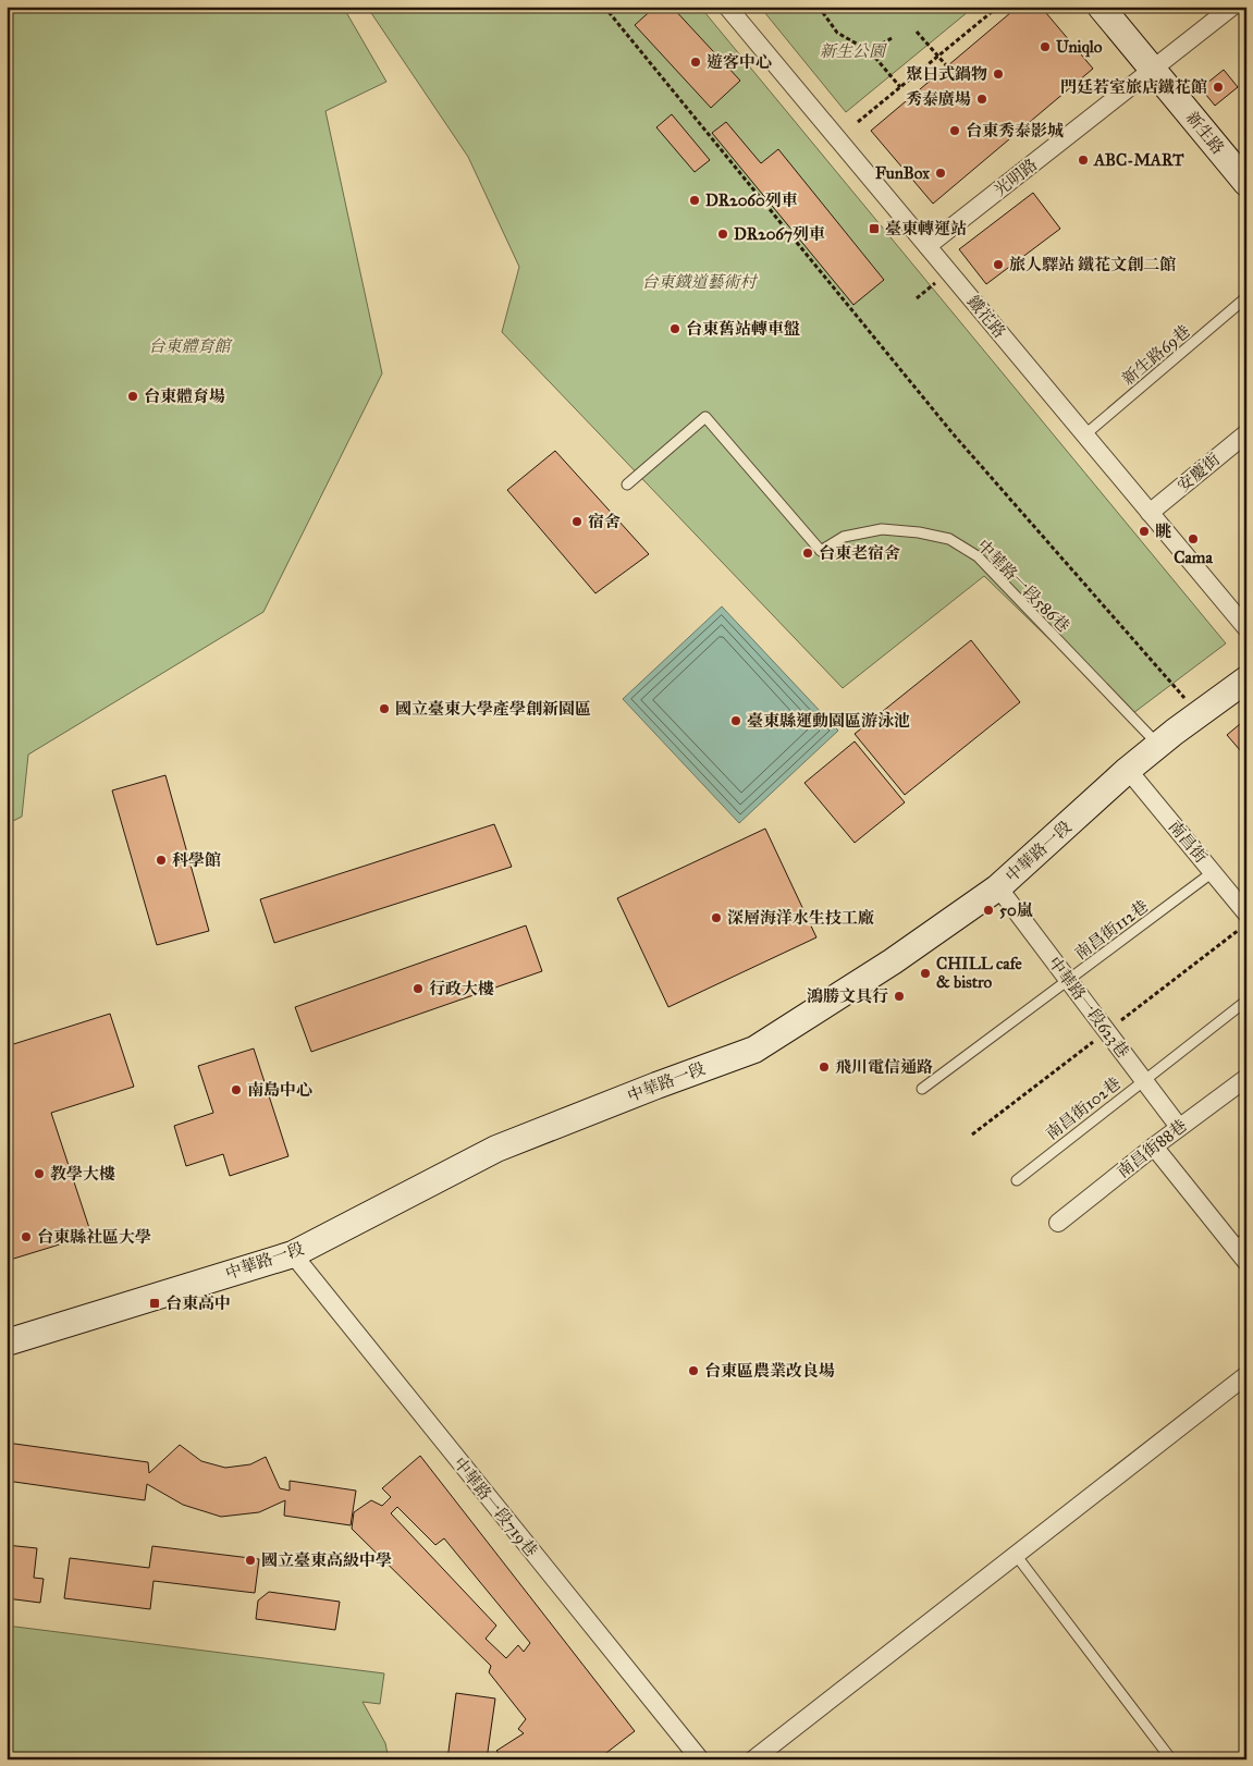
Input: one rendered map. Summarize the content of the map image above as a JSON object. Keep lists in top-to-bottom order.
{
  "streets": {
    "street": [
      "新生路",
      "光明路",
      "鐵花路",
      "安慶街",
      "南昌街",
      "中華路一段",
      "中華路一段623巷",
      "南昌街88巷",
      "中華路一段719巷"
    ],
    "lane": [
      "新生路69巷",
      "中華路一段586巷",
      "南昌街112巷",
      "南昌街102巷"
    ]
  },
  "crossings": [
    ["新生路", "光明路"],
    ["光明路", "鐵花路"],
    ["鐵花路", "新生路69巷"],
    ["鐵花路", "安慶街"],
    ["中華路一段586巷", "中華路一段"],
    ["南昌街", "中華路一段"],
    ["南昌街", "南昌街112巷"],
    ["中華路一段", "中華路一段623巷"],
    ["中華路一段", "中華路一段719巷"],
    ["南昌街112巷", "中華路一段623巷"],
    ["中華路一段623巷", "南昌街102巷"],
    ["中華路一段623巷", "南昌街88巷"]
  ],
  "parks": ["新生公園", "台東鐵道藝術村", "台東體育館"],
  "places": {
    "other": [
      "Uniqlo",
      "遊客中心",
      "聚日式鍋物",
      "門廷若室旅店鐵花館",
      "秀泰廣場",
      "台東秀泰影城",
      "ABC-MART",
      "FunBox",
      "DR2060列車",
      "DR2067列車",
      "旅人驛站 鐵花文創二館",
      "台東舊站轉車盤",
      "台東體育場",
      "宿舍",
      "眺",
      "Cama",
      "台東老宿舍",
      "國立臺東大學產學創新園區",
      "臺東縣運動園區游泳池",
      "科學館",
      "50嵐",
      "深層海洋水生技工廠",
      "CHILL cafe & bistro",
      "行政大樓",
      "鴻勝文具行",
      "飛川電信通路",
      "南島中心",
      "教學大樓",
      "台東縣社區大學",
      "台東區農業改良場",
      "國立臺東高級中學"
    ],
    "transit": ["臺東轉運站", "台東高中"]
  }
}
